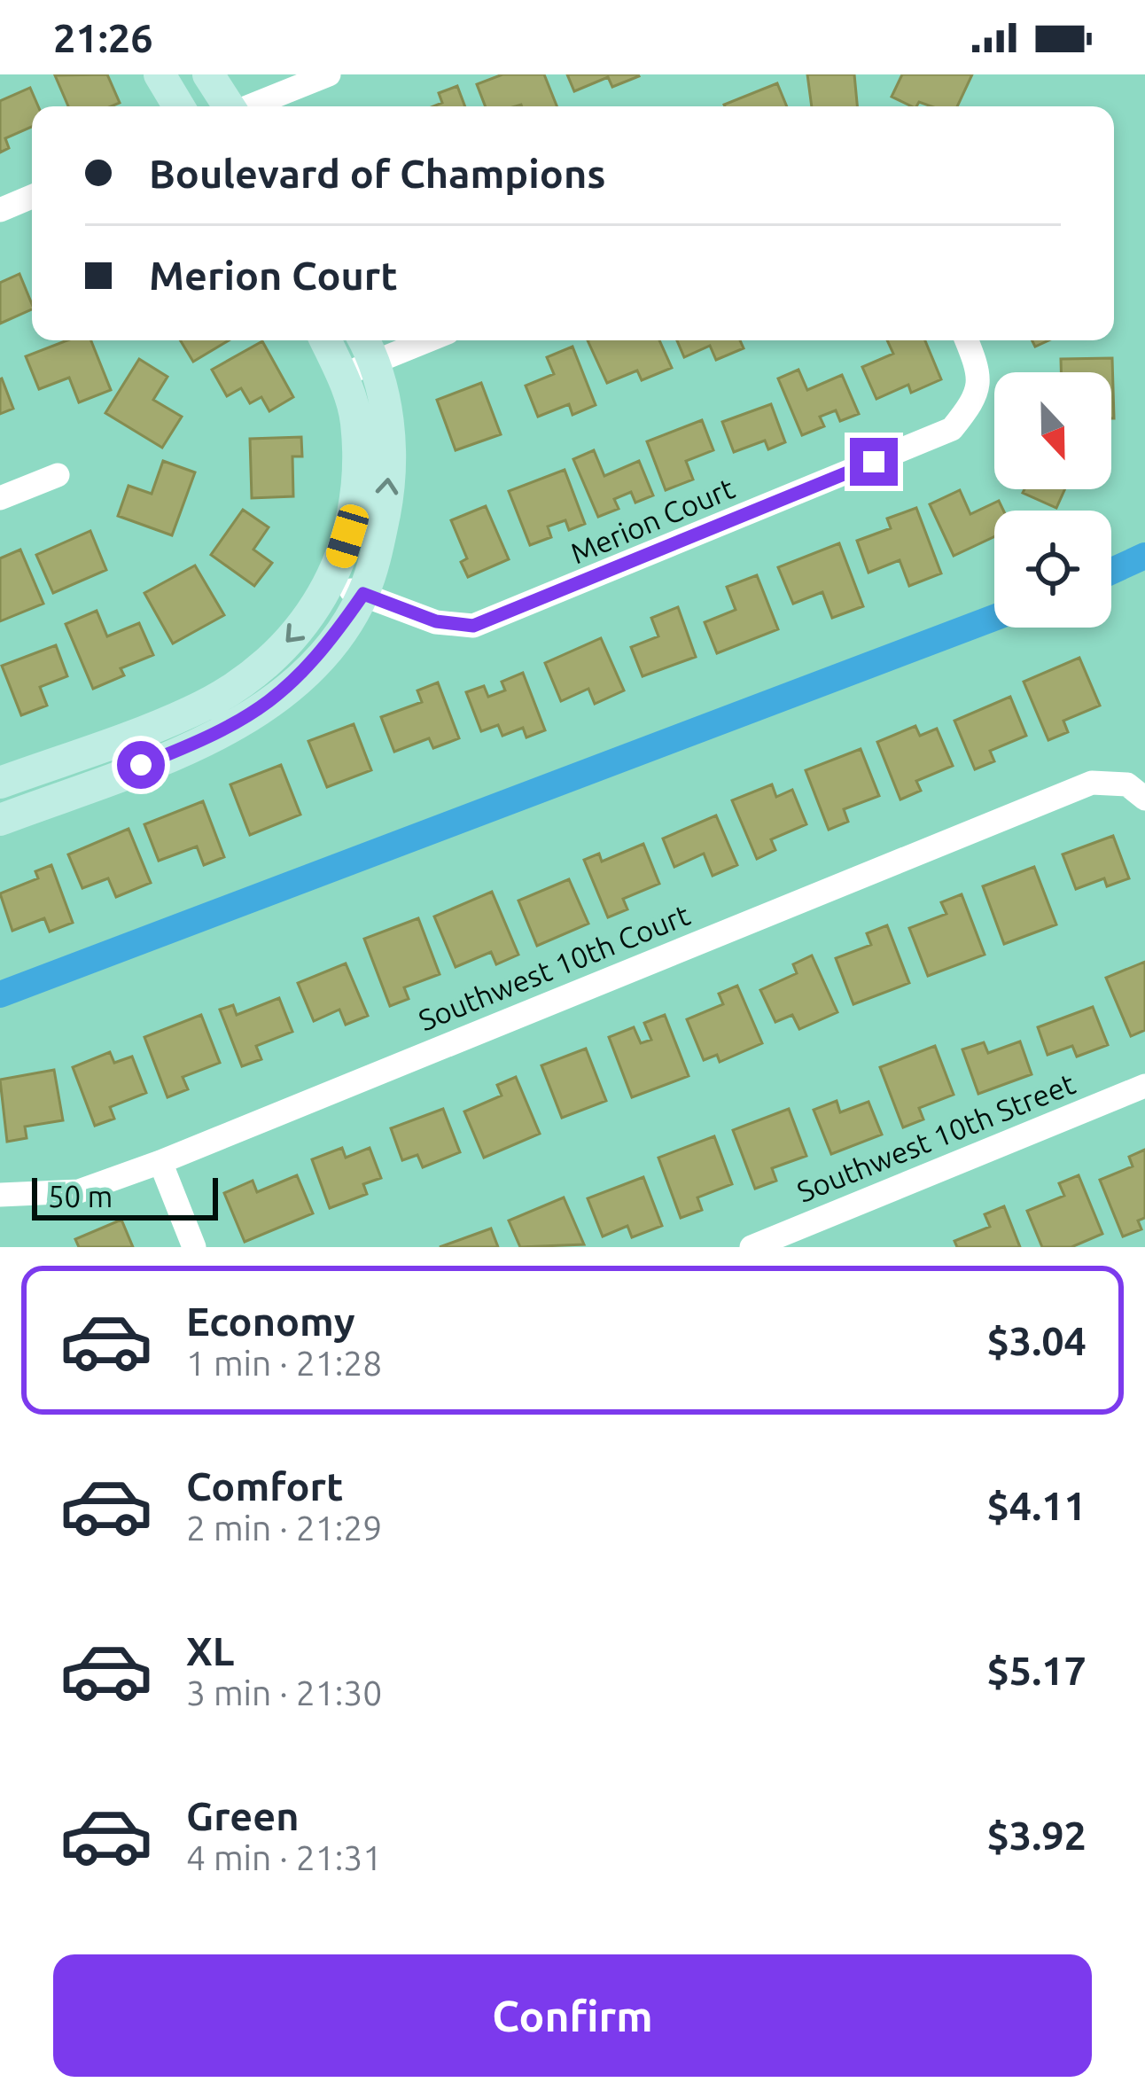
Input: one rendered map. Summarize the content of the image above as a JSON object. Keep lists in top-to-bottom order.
{
  "streets": {
    "street": ["Merion Court", "Southwest 10th Court", "Southwest 10th Street"]
  },
  "scale_bar": "50 m",
  "north": "bottom",
  "page": {
    "status": "21:26",
    "banner": ["Boulevard of Champions", "Merion Court"],
    "scale": "50 m",
    "list": [
      {
        "name": "Economy",
        "note": "1 min · 21:28",
        "value": "$3.04"
      },
      {
        "name": "Comfort",
        "note": "2 min · 21:29",
        "value": "$4.11"
      },
      {
        "name": "XL",
        "note": "3 min · 21:30",
        "value": "$5.17"
      },
      {
        "name": "Green",
        "note": "4 min · 21:31",
        "value": "$3.92"
      }
    ],
    "buttons": "Confirm"
  }
}
